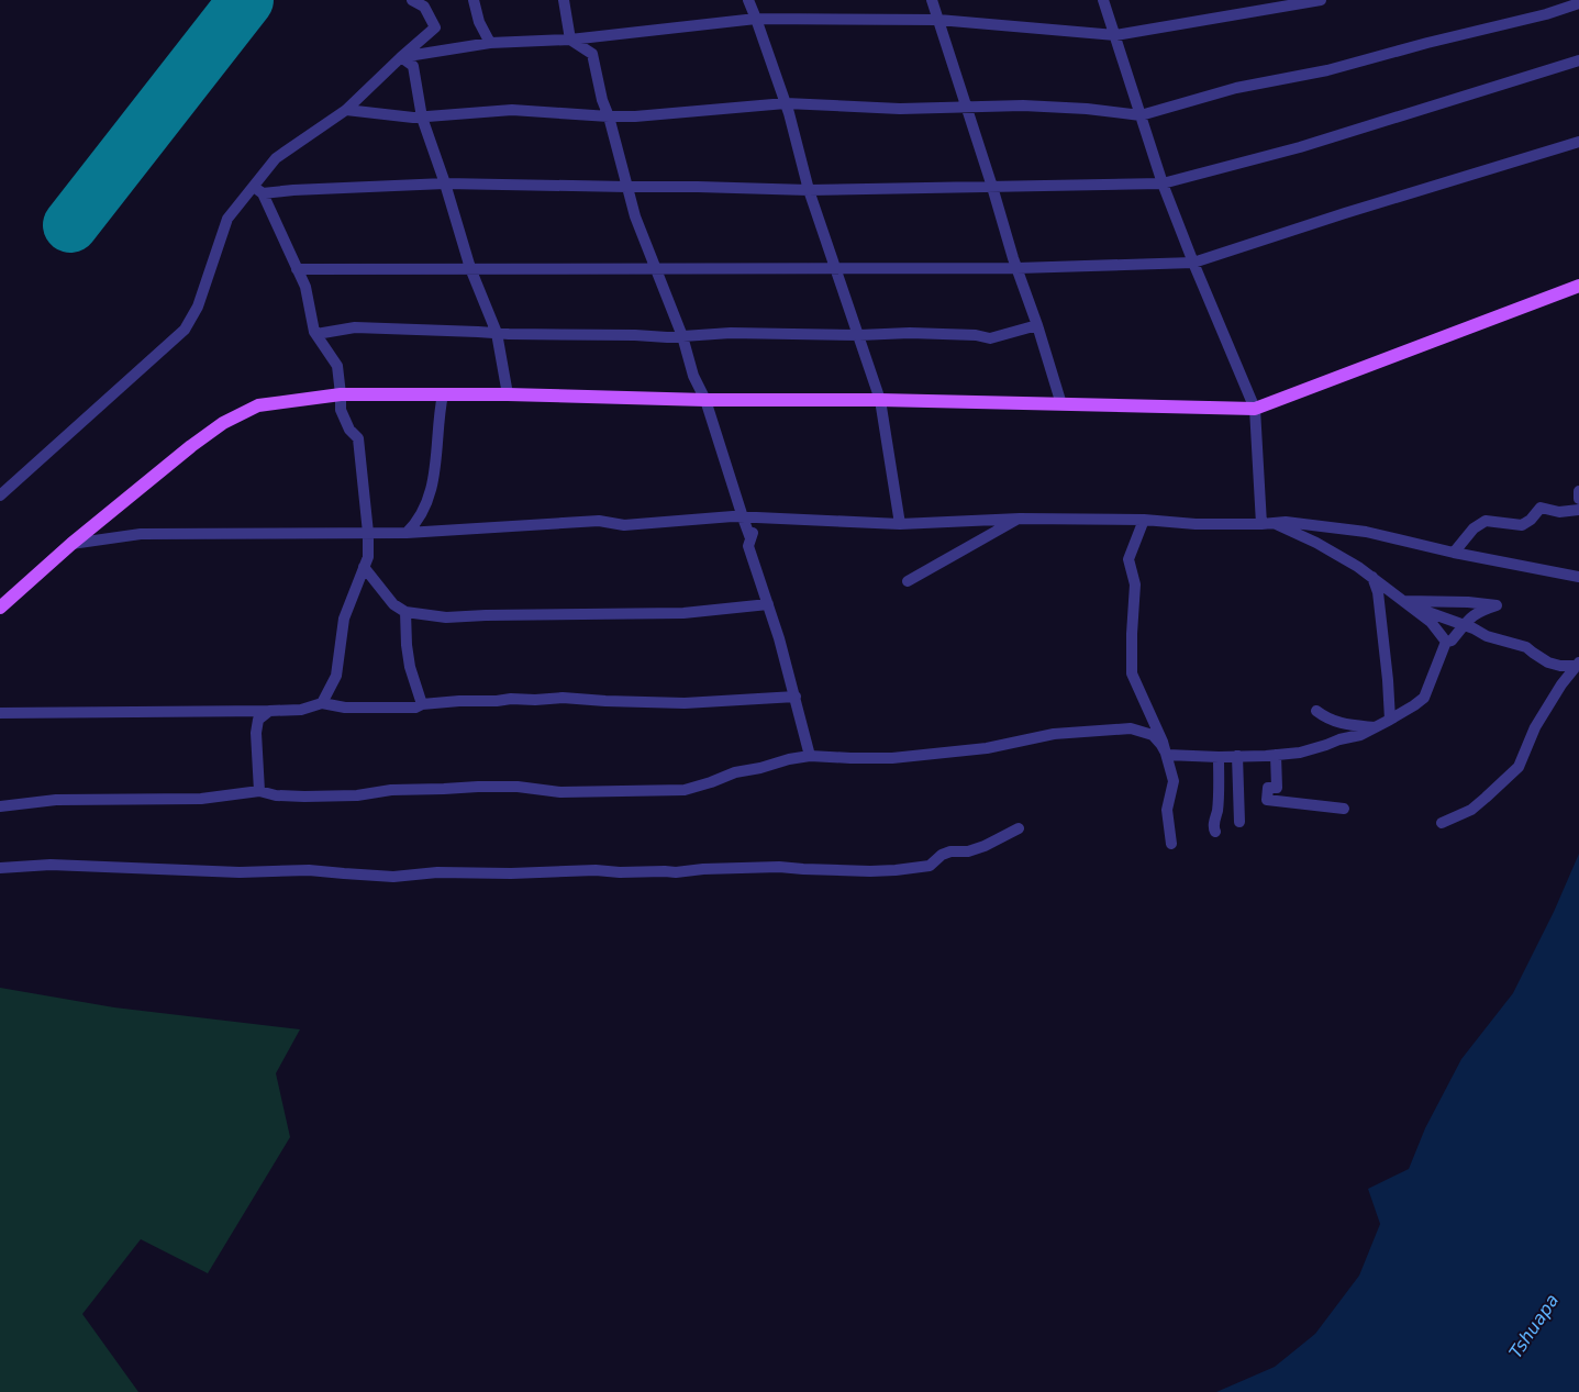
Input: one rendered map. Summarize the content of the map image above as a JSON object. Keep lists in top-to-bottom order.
{
  "water": ["Tshuapa"]
}
